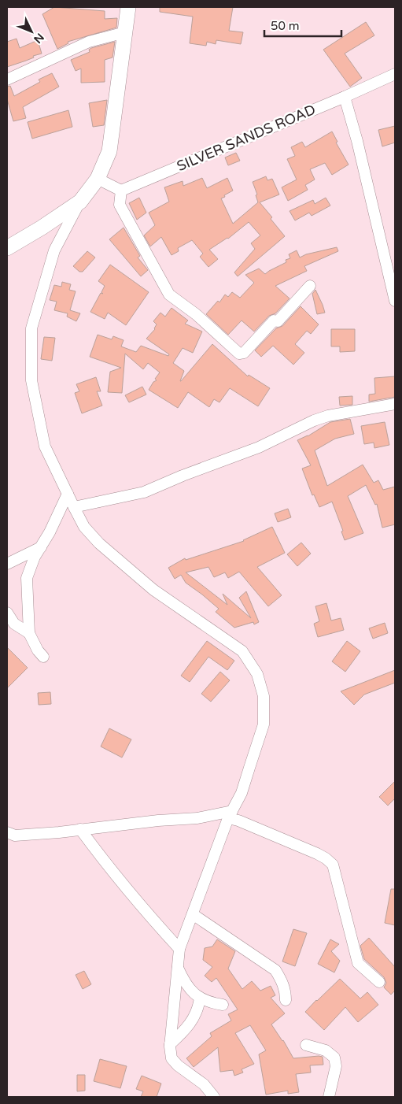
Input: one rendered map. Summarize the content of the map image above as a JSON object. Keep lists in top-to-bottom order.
{
  "streets": {
    "street": ["SILVER SANDS ROAD"]
  },
  "scale_bar": "50 m",
  "north": "bottom right"
}
